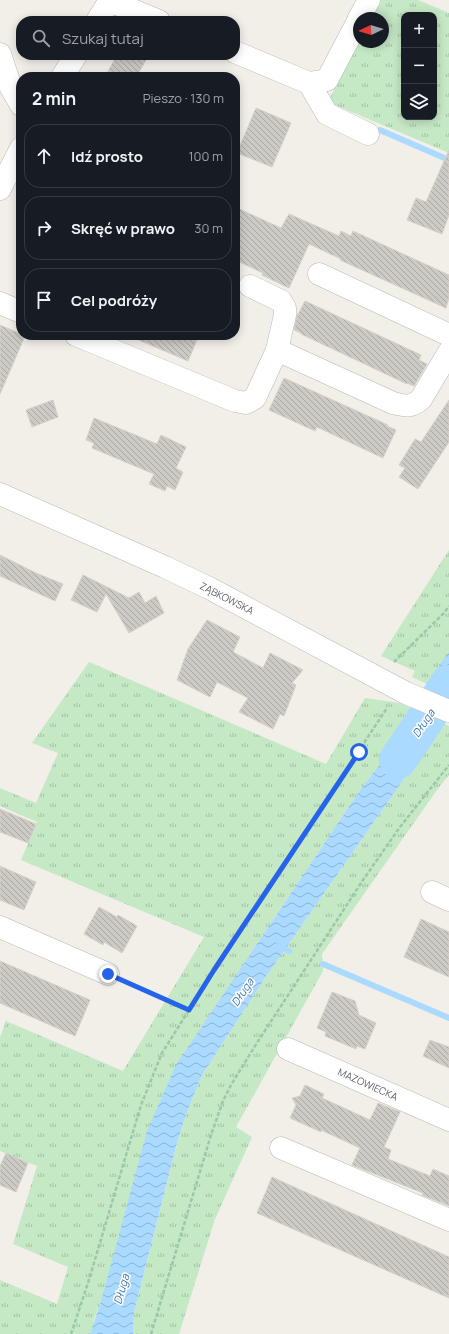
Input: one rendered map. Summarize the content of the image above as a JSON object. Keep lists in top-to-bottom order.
{
  "streets": {
    "street": ["ZĄBKOWSKA", "MAZOWIECKA"]
  },
  "water": ["Długa"],
  "north": "left",
  "page": {
    "map_buttons": ["+", "−"],
    "search": "Szukaj tutaj",
    "heading": ["2 min", "Pieszo · 130 m"],
    "list": [
      ["Idź prosto", "100 m"],
      ["Skręć w prawo", "30 m"],
      "Cel podróży"
    ]
  }
}
